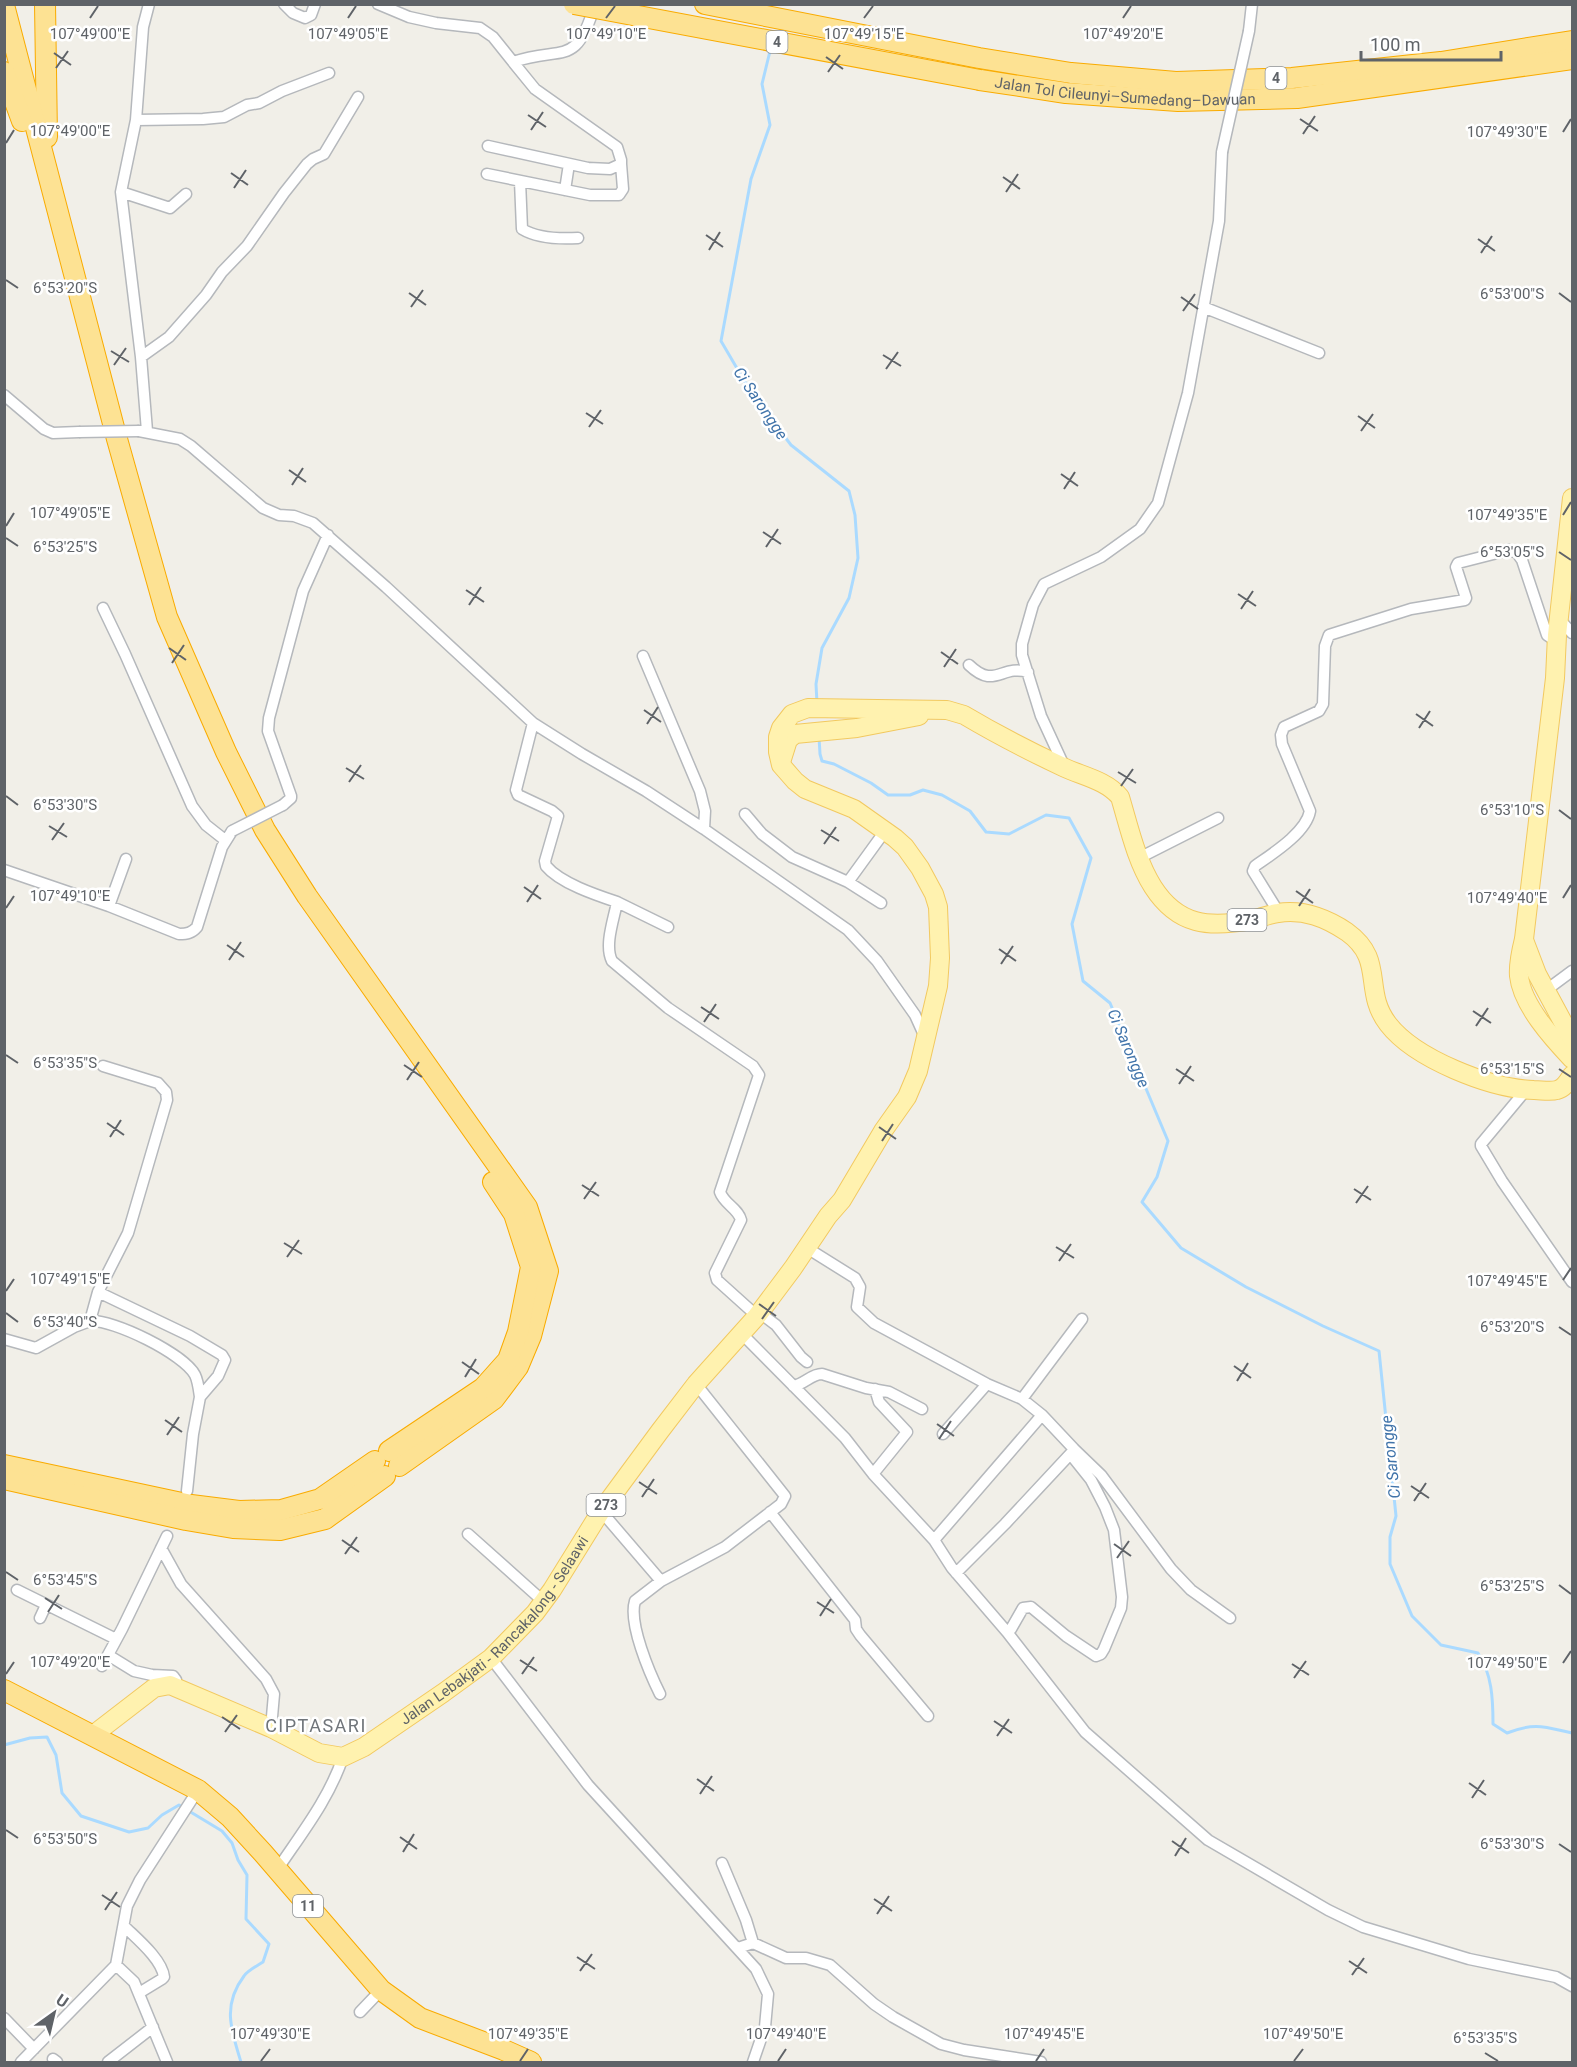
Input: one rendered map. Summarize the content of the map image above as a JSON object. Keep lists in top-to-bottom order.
{
  "streets": {
    "highway": ["4", "Jalan Tol Cileunyi–Sumedang–Dawuan", "11"],
    "main road": ["273", "Jalan Lebakjati - Rancakalong - Selaawi"]
  },
  "crossings": [
    ["273", "Jalan Lebakjati - Rancakalong - Selaawi"]
  ],
  "districts": ["CIPTASARI"],
  "water": ["Ci Sarongge"],
  "scale_bar": "100 m",
  "north": "top right",
  "coordinates": [
    "107°49'00\"E",
    "107°49'05\"E",
    "107°49'10\"E",
    "107°49'20\"E",
    "107°49'15\"E",
    "107°49'30\"E",
    "6°53'20\"S",
    "6°53'00\"S",
    "107°49'35\"E",
    "6°53'25\"S",
    "6°53'05\"S",
    "6°53'30\"S",
    "6°53'10\"S",
    "107°49'40\"E",
    "6°53'35\"S",
    "6°53'15\"S",
    "107°49'45\"E",
    "6°53'40\"S",
    "6°53'45\"S",
    "107°49'50\"E",
    "6°53'50\"S"
  ]
}
